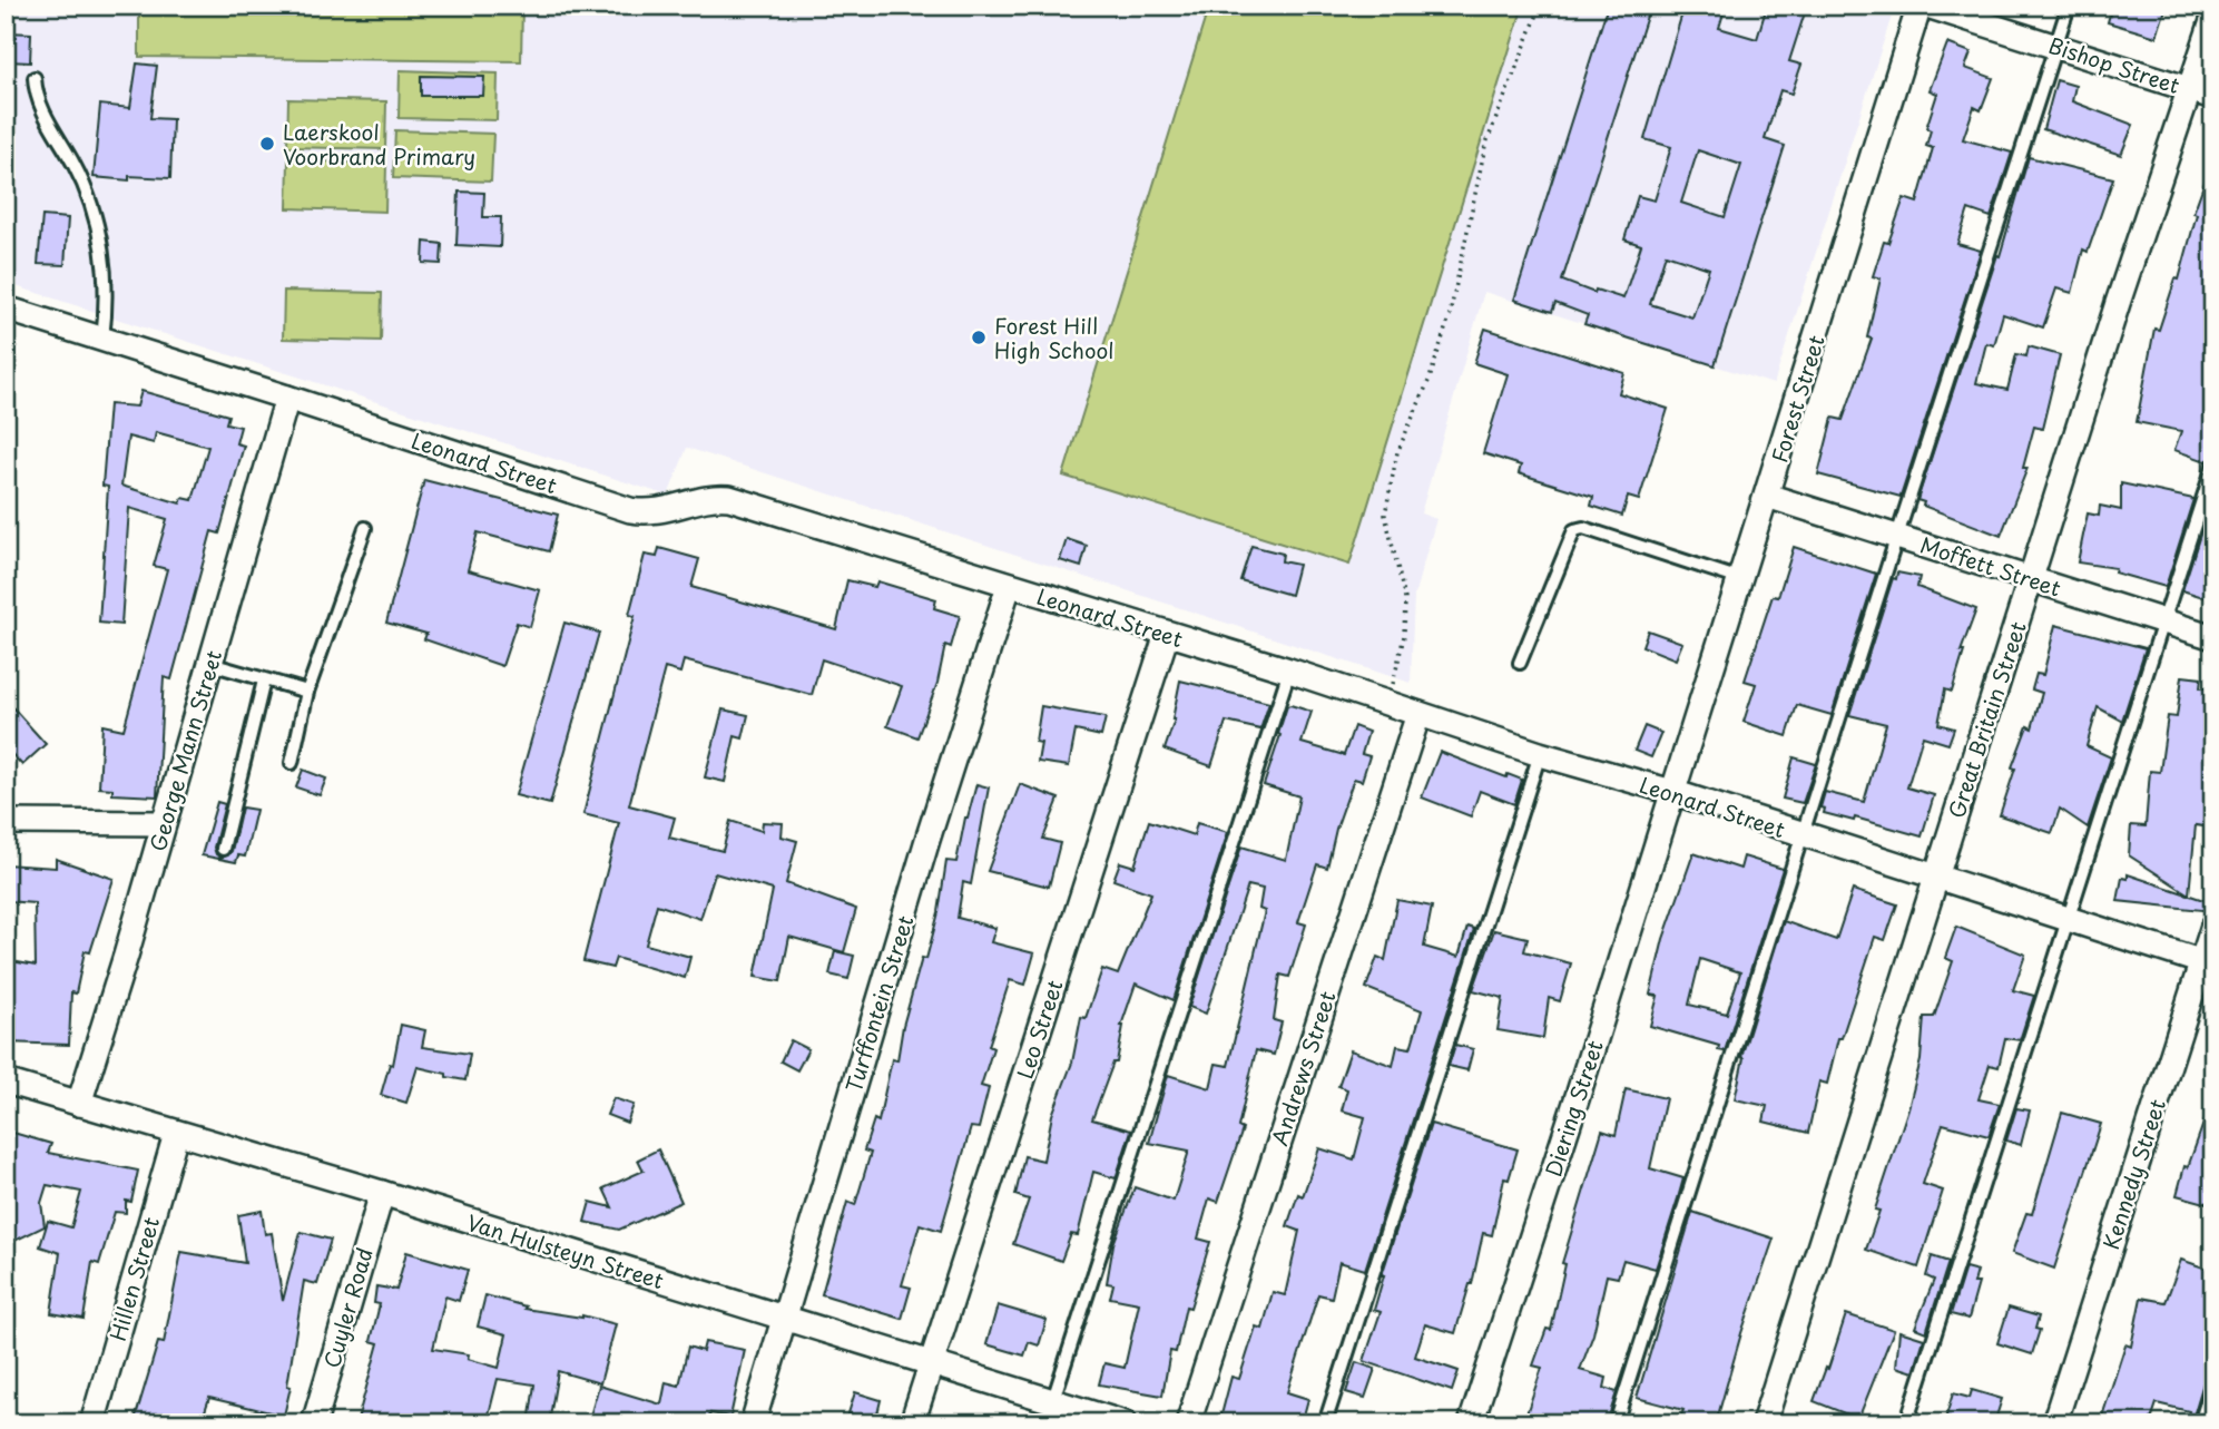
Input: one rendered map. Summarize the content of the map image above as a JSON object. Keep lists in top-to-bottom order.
{
  "streets": {
    "street": [
      "Bishop Street",
      "Forest Street",
      "Leonard Street",
      "Moffett Street",
      "Great Britain Street",
      "George Mann Street",
      "Turffontein Street",
      "Leo Street",
      "Andrews Street",
      "Diering Street",
      "Kennedy Street",
      "Van Hulsteyn Street",
      "Hillen Street",
      "Cuyler Road"
    ]
  },
  "crossings": [
    ["Bishop Street", "Great Britain Street"],
    ["Forest Street", "Leonard Street"],
    ["Forest Street", "Moffett Street"],
    ["Forest Street", "Diering Street"],
    ["Leonard Street", "Great Britain Street"],
    ["Leonard Street", "George Mann Street"],
    ["Leonard Street", "Turffontein Street"],
    ["Leonard Street", "Leo Street"],
    ["Leonard Street", "Andrews Street"],
    ["Leonard Street", "Diering Street"],
    ["Leonard Street", "Kennedy Street"],
    ["Moffett Street", "Great Britain Street"],
    ["George Mann Street", "Van Hulsteyn Street"],
    ["Turffontein Street", "Van Hulsteyn Street"],
    ["Leo Street", "Van Hulsteyn Street"],
    ["Van Hulsteyn Street", "Hillen Street"],
    ["Van Hulsteyn Street", "Cuyler Road"]
  ],
  "places": ["Laerskool Voorbrand Primary", "Forest Hill High School"]
}
